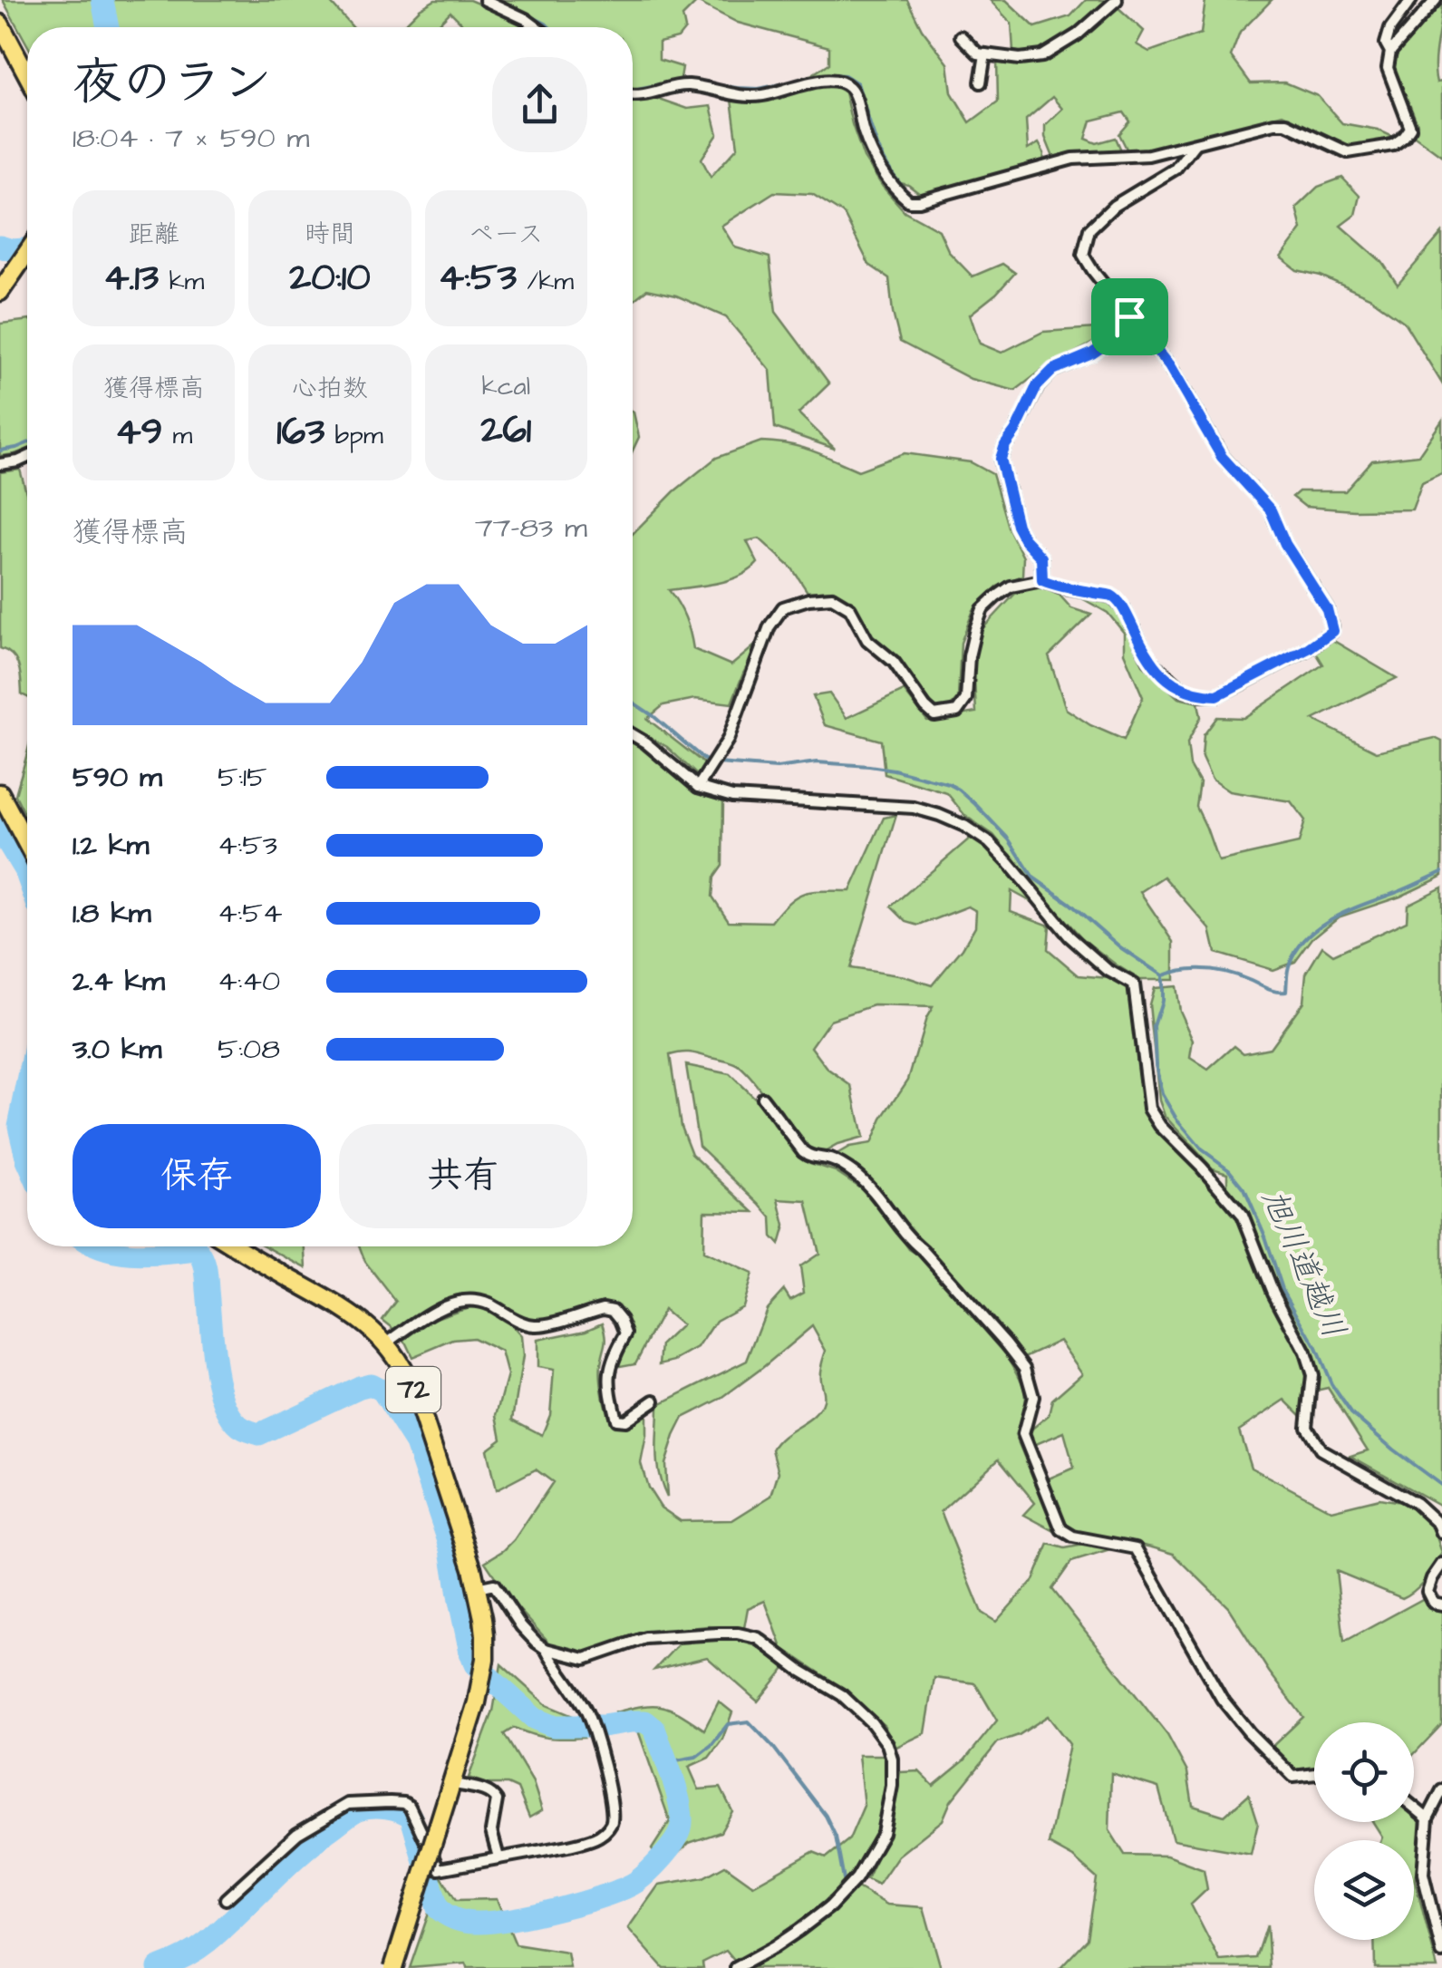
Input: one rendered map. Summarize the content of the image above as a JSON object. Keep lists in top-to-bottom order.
{
  "streets": {
    "main road": ["72"]
  },
  "water": ["旭川道越川"],
  "page": {
    "heading": ["夜のラン", "18:04 · 7 × 590 m"],
    "stats": [
      ["距離", "4.13 km"],
      ["時間", "20:10"],
      ["ペース", "4:53 /km"],
      ["獲得標高", "49 m"],
      ["心拍数", "163 bpm"],
      ["kcal", "261"]
    ],
    "chart": ["獲得標高", "77–83 m"],
    "list": [
      {
        "name": "590 m",
        "note": "5:15"
      },
      {
        "name": "1.2 km",
        "note": "4:53"
      },
      {
        "name": "1.8 km",
        "note": "4:54"
      },
      {
        "name": "2.4 km",
        "note": "4:40"
      },
      {
        "name": "3.0 km",
        "note": "5:08"
      }
    ],
    "buttons": ["保存", "共有"]
  }
}
